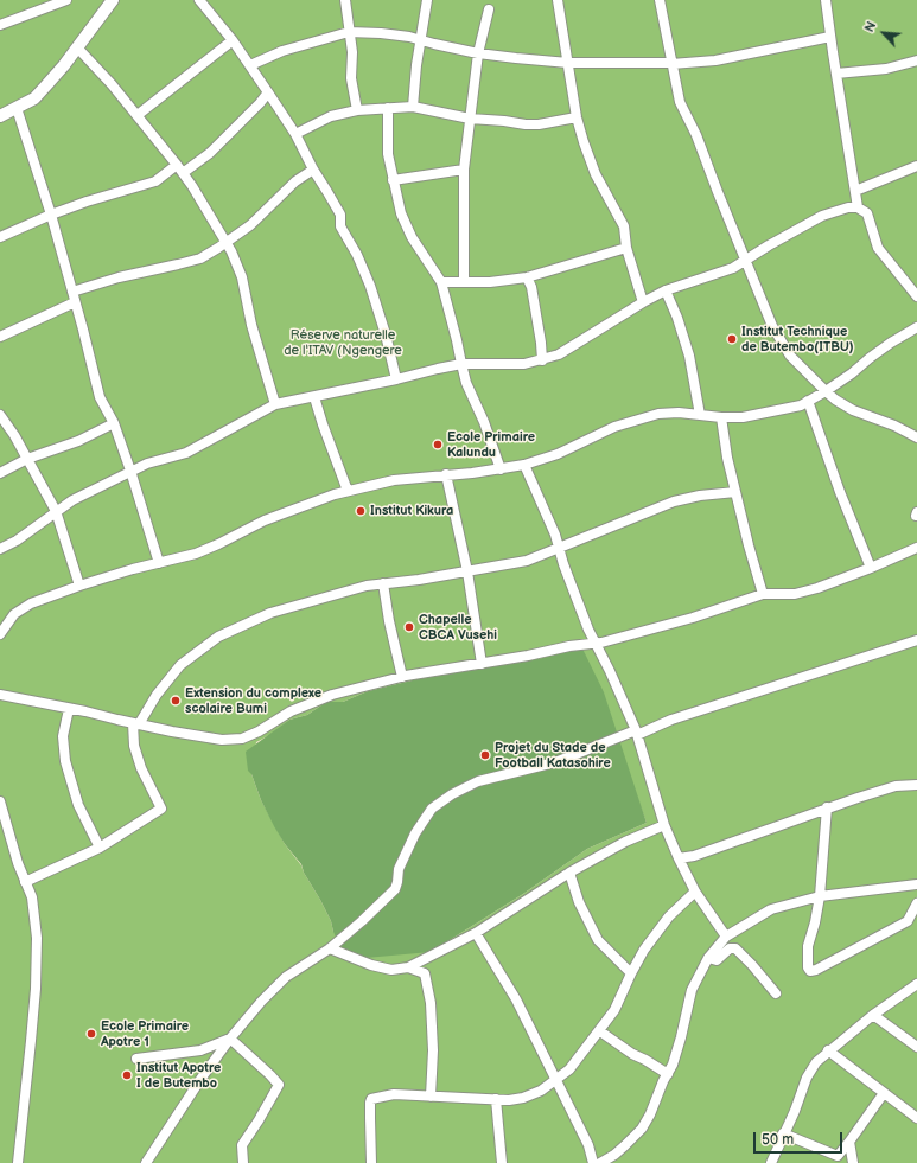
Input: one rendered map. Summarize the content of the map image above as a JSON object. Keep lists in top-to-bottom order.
{
  "parks": ["Réserve naturelle de l'ITAV (Ngengere"],
  "places": [
    "Institut Technique de Butembo(ITBU)",
    "Ecole Primaire Kalundu",
    "Institut Kikura",
    "Chapelle CBCA Vusehi",
    "Extension du complexe scolaire Bumi",
    "Projet du Stade de Football Katasohire",
    "Ecole Primaire Apotre 1",
    "Institut Apotre I de Butembo"
  ],
  "scale_bar": "50 m",
  "north": "top left"
}
